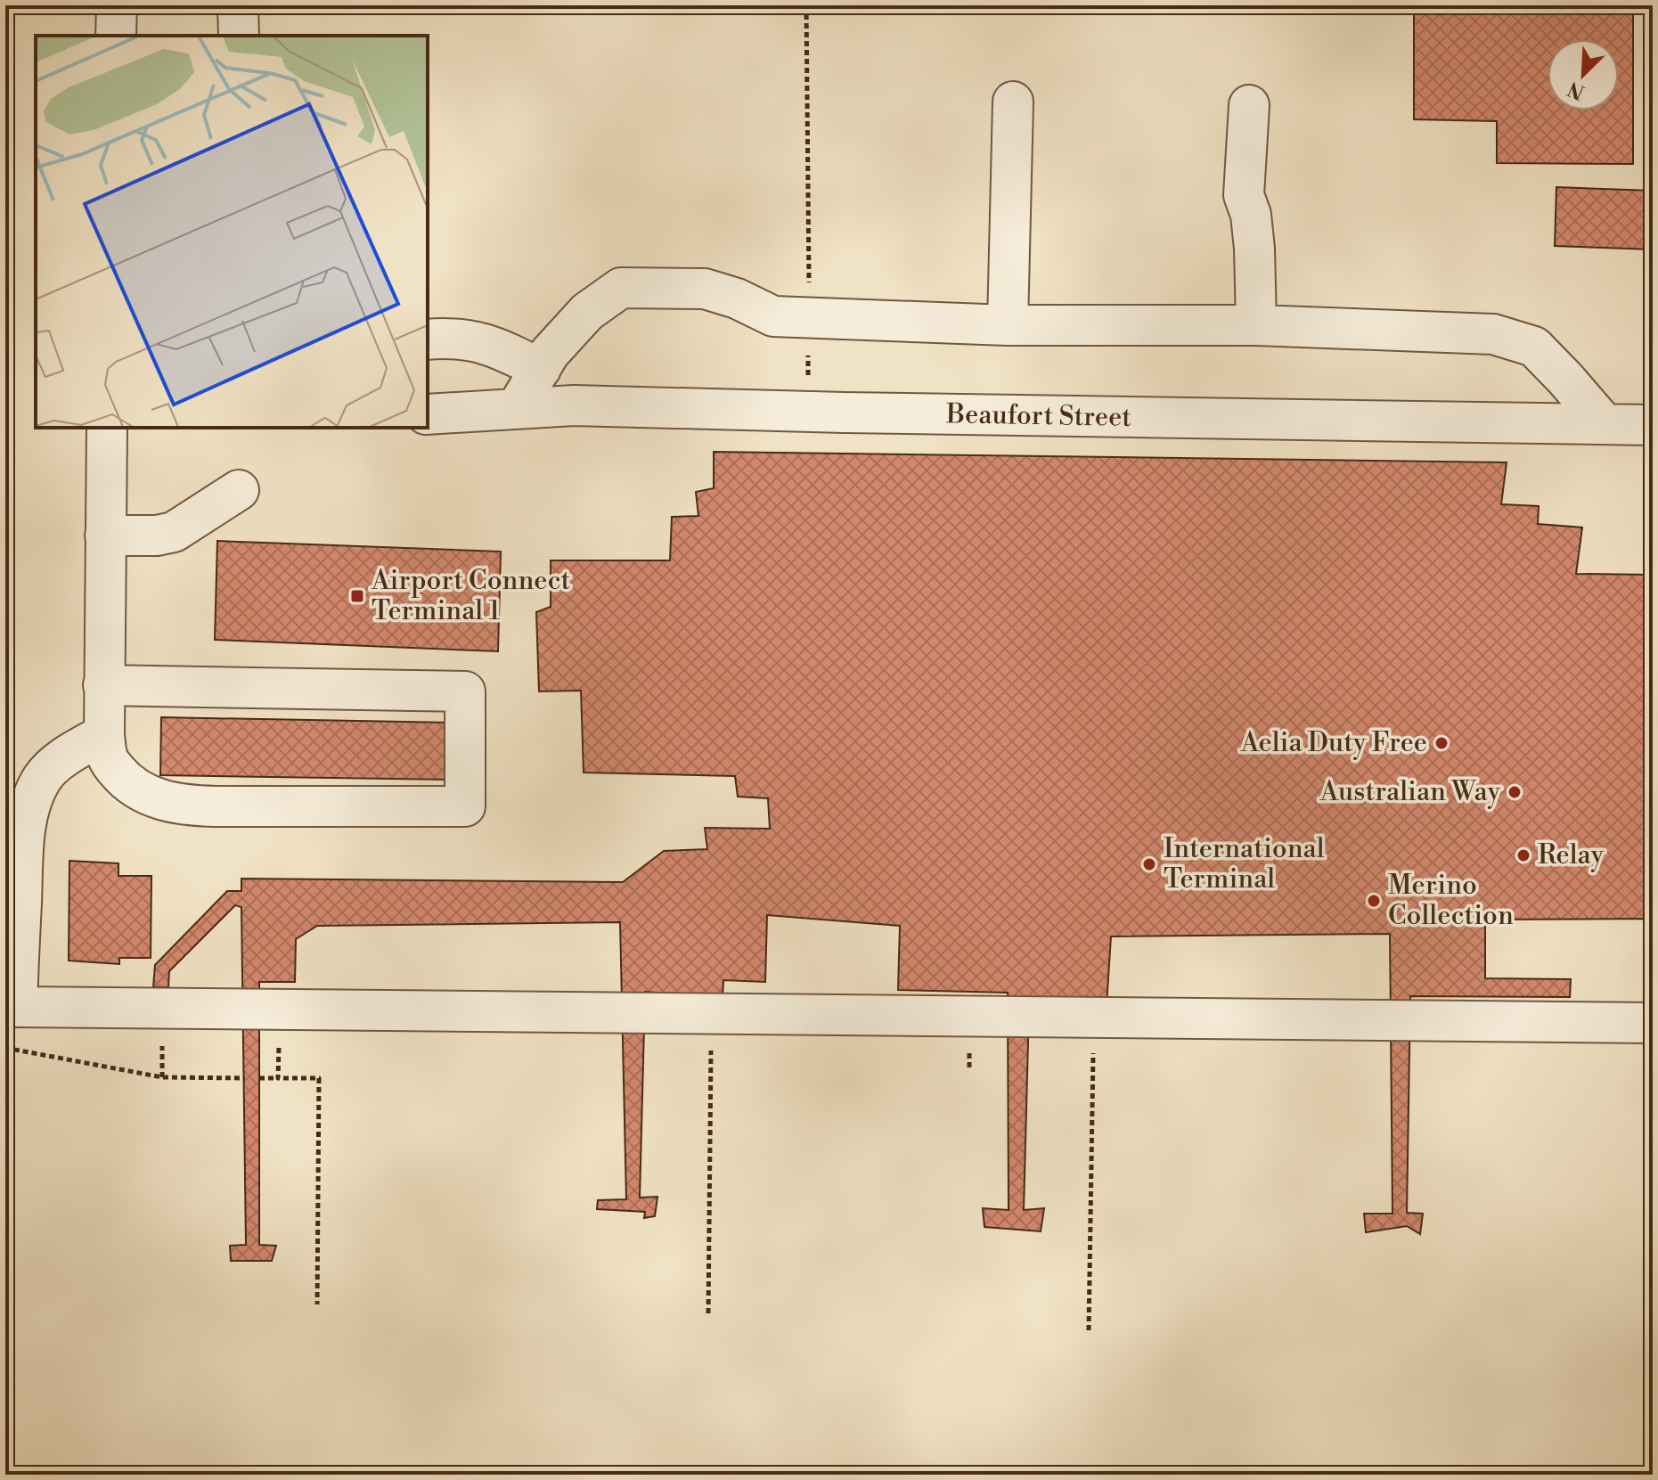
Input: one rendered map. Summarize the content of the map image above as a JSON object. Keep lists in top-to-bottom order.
{
  "streets": {
    "street": ["Beaufort Street"]
  },
  "places": {
    "transit": ["Airport Connect Terminal 1"],
    "other": [
      "Aelia Duty Free",
      "Australian Way",
      "Relay",
      "International Terminal",
      "Merino Collection"
    ]
  },
  "north": "bottom left"
}
